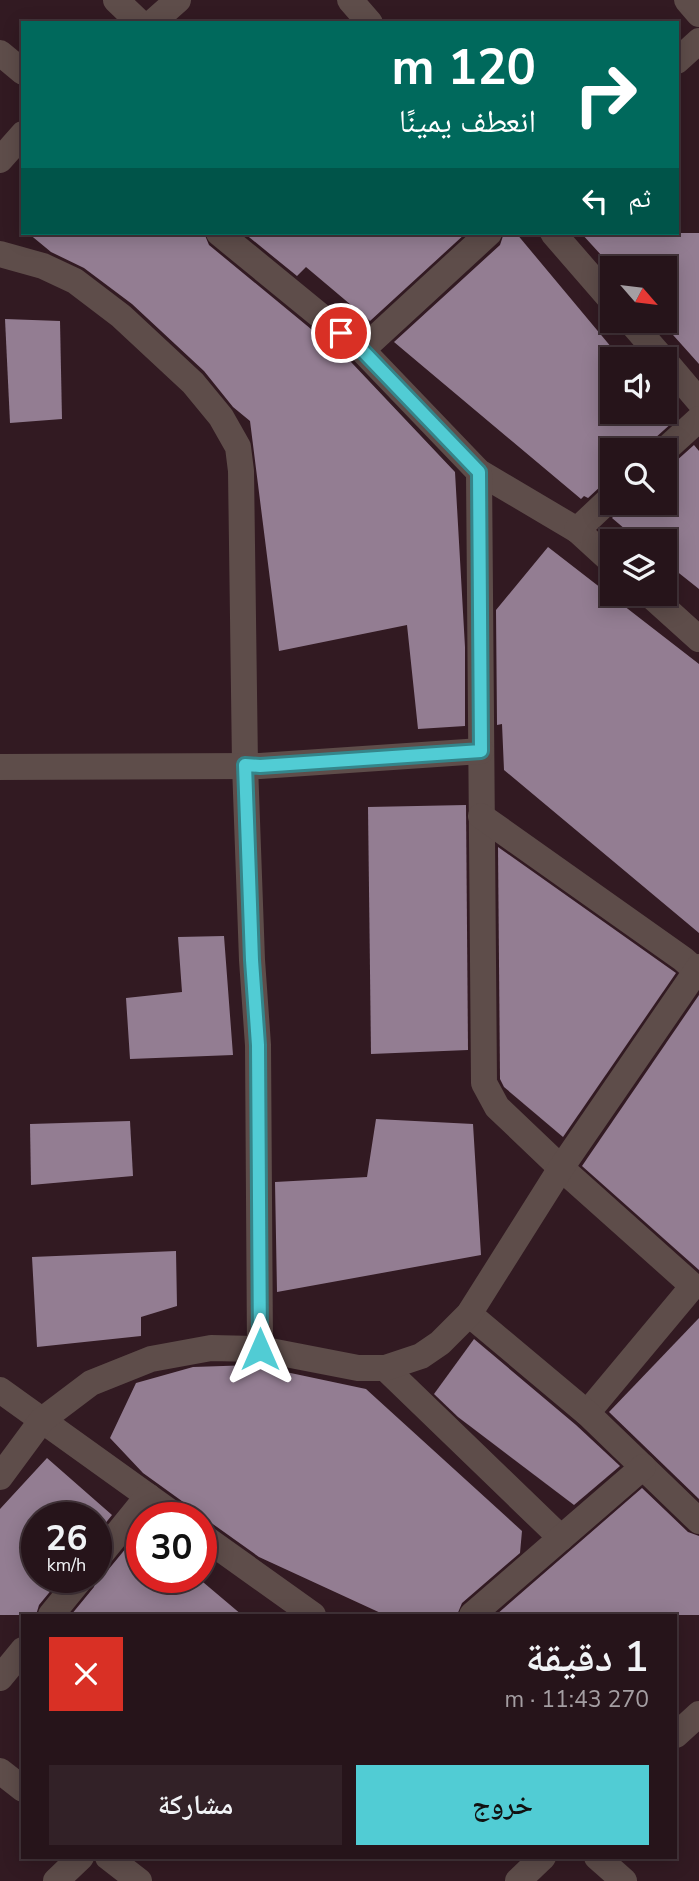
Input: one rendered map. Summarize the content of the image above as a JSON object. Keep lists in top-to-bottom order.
{
  "north": "bottom right",
  "page": {
    "turn": ["120 m", "انعطف يمينًا"],
    "then": "ثم",
    "speed": "26 km/h",
    "limit": "30",
    "heading": ["1 دقيقة", "270 m · 11:43"],
    "buttons": ["خروج", "مشاركة"]
  }
}
